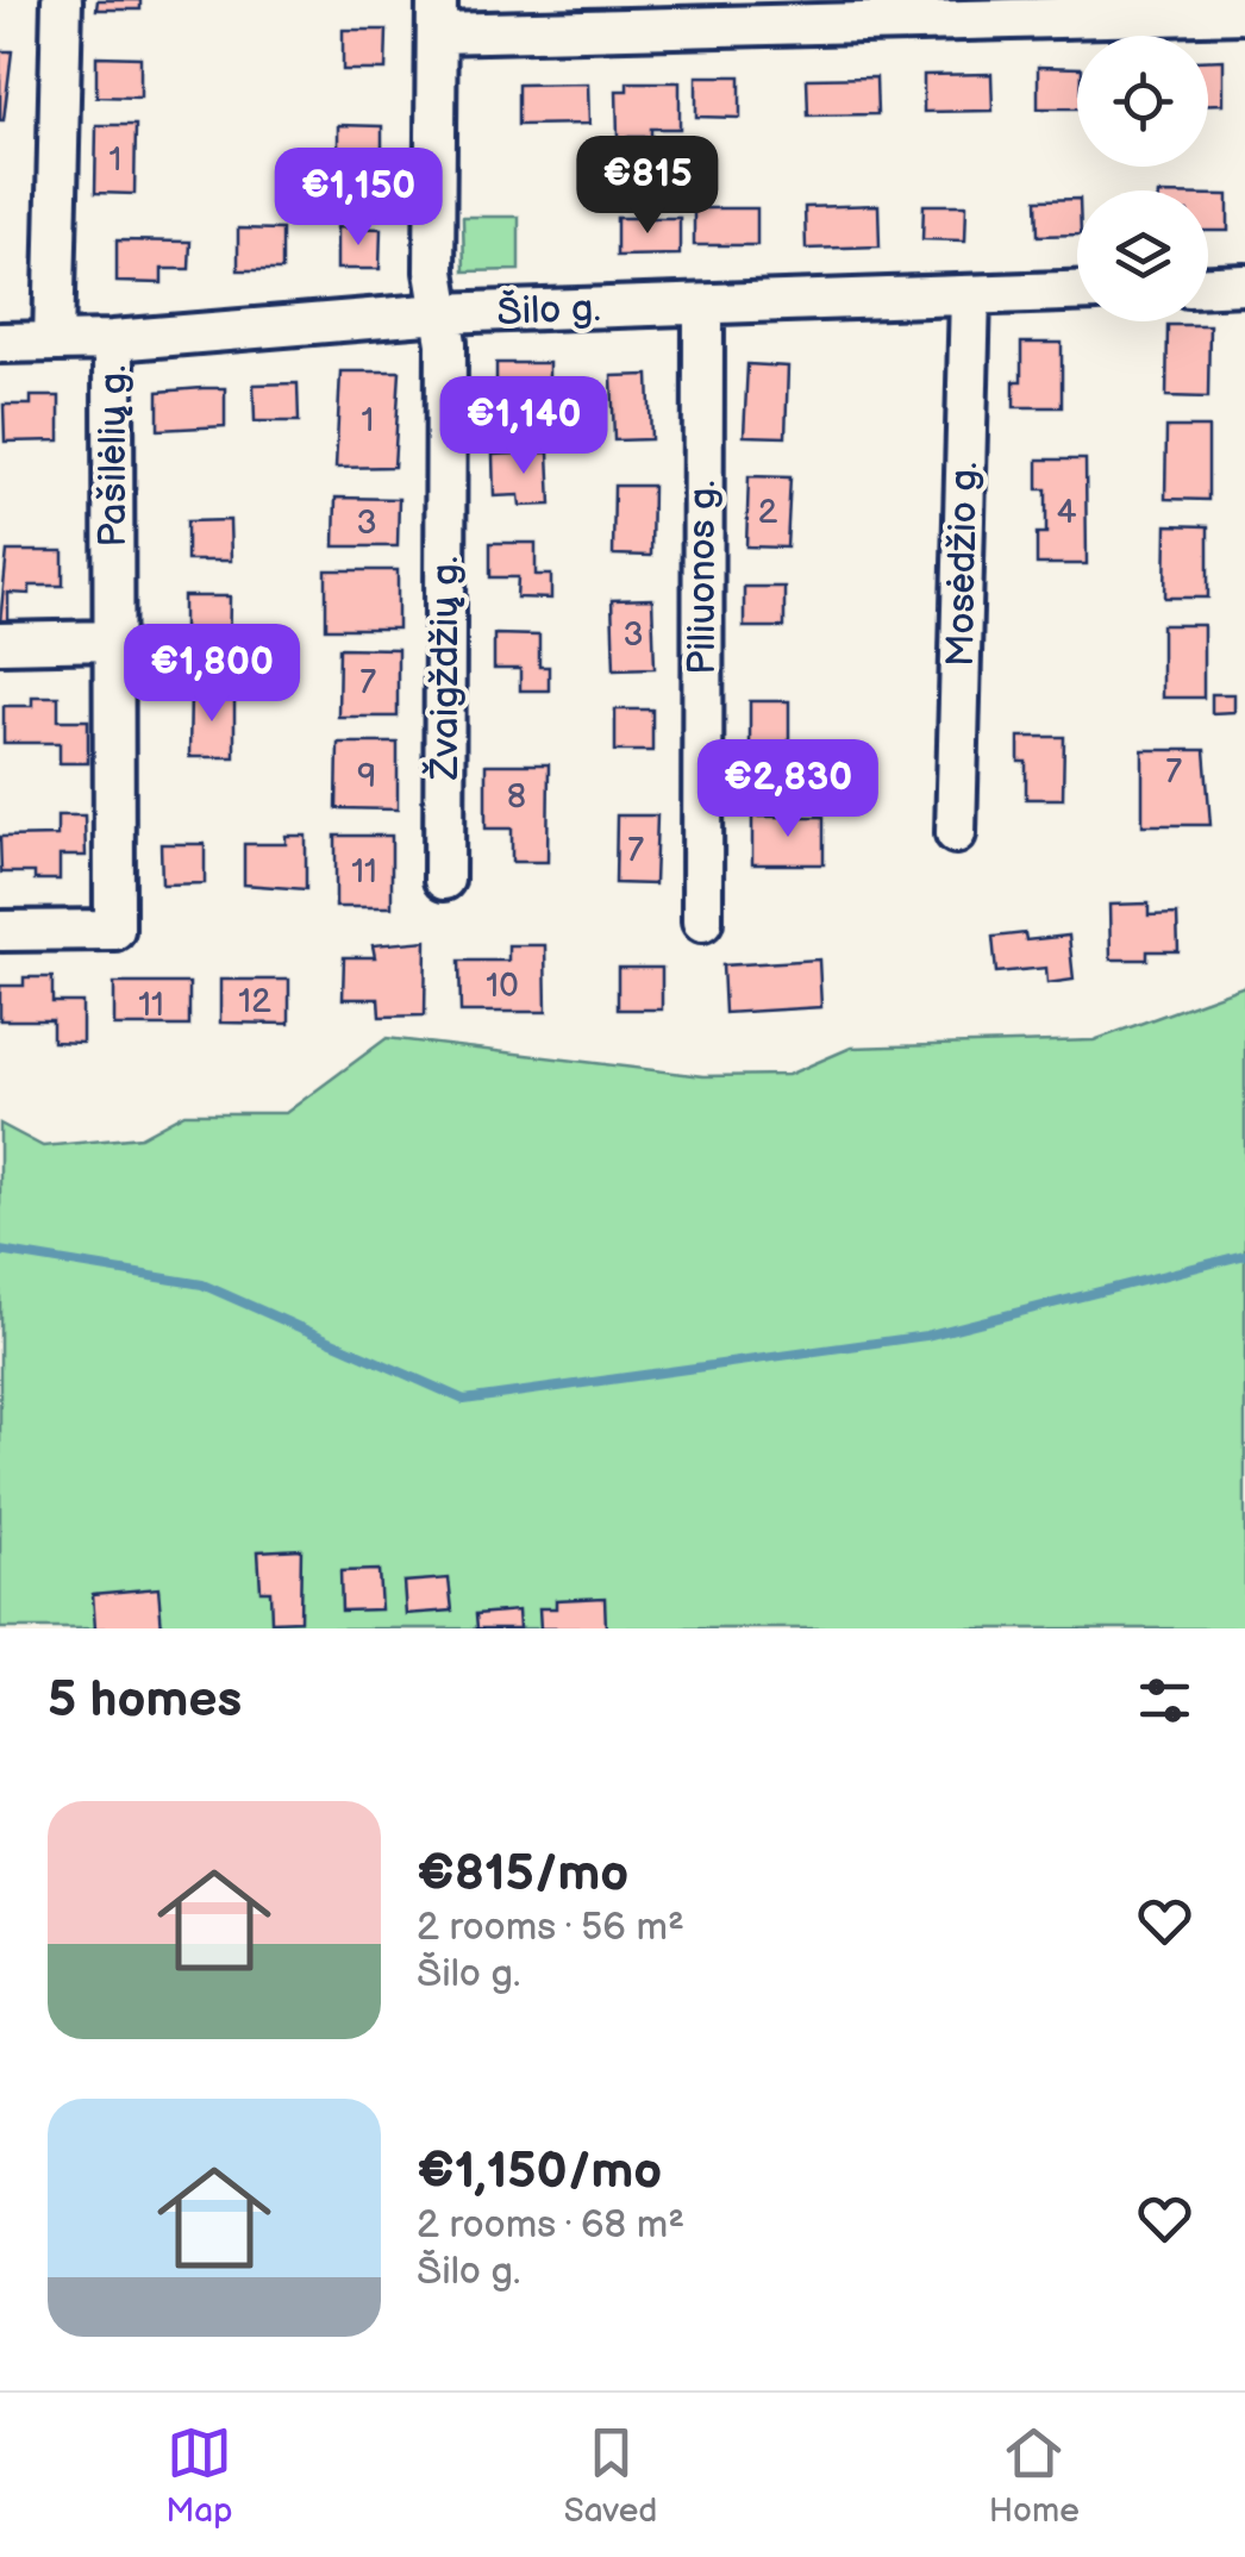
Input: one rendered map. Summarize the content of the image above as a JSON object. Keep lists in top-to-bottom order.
{
  "streets": {
    "street": [
      "Šilo g.",
      "Pašilėlių g.",
      "Mosėdžio g.",
      "Piliuonos g.",
      "Žvaigždžių g."
    ]
  },
  "crossings": [
    ["Šilo g.", "Pašilėlių g."],
    ["Šilo g.", "Mosėdžio g."],
    ["Šilo g.", "Piliuonos g."],
    ["Šilo g.", "Žvaigždžių g."]
  ],
  "house_numbers": [
    "1",
    "1",
    "2",
    "4",
    "3",
    "3",
    "7",
    "7",
    "9",
    "8",
    "7",
    "11",
    "10",
    "12",
    "11"
  ],
  "page": {
    "price": [
      "€815",
      "€1,150",
      "€1,140",
      "€1,800",
      "€2,830"
    ],
    "heading": "5 homes",
    "list": [
      {
        "name": "€815/mo",
        "note": "2 rooms · 56 m² · Šilo g."
      },
      {
        "name": "€1,150/mo",
        "note": "2 rooms · 68 m² · Šilo g."
      }
    ],
    "tabs": ["Map", "Saved", "Home"]
  }
}
